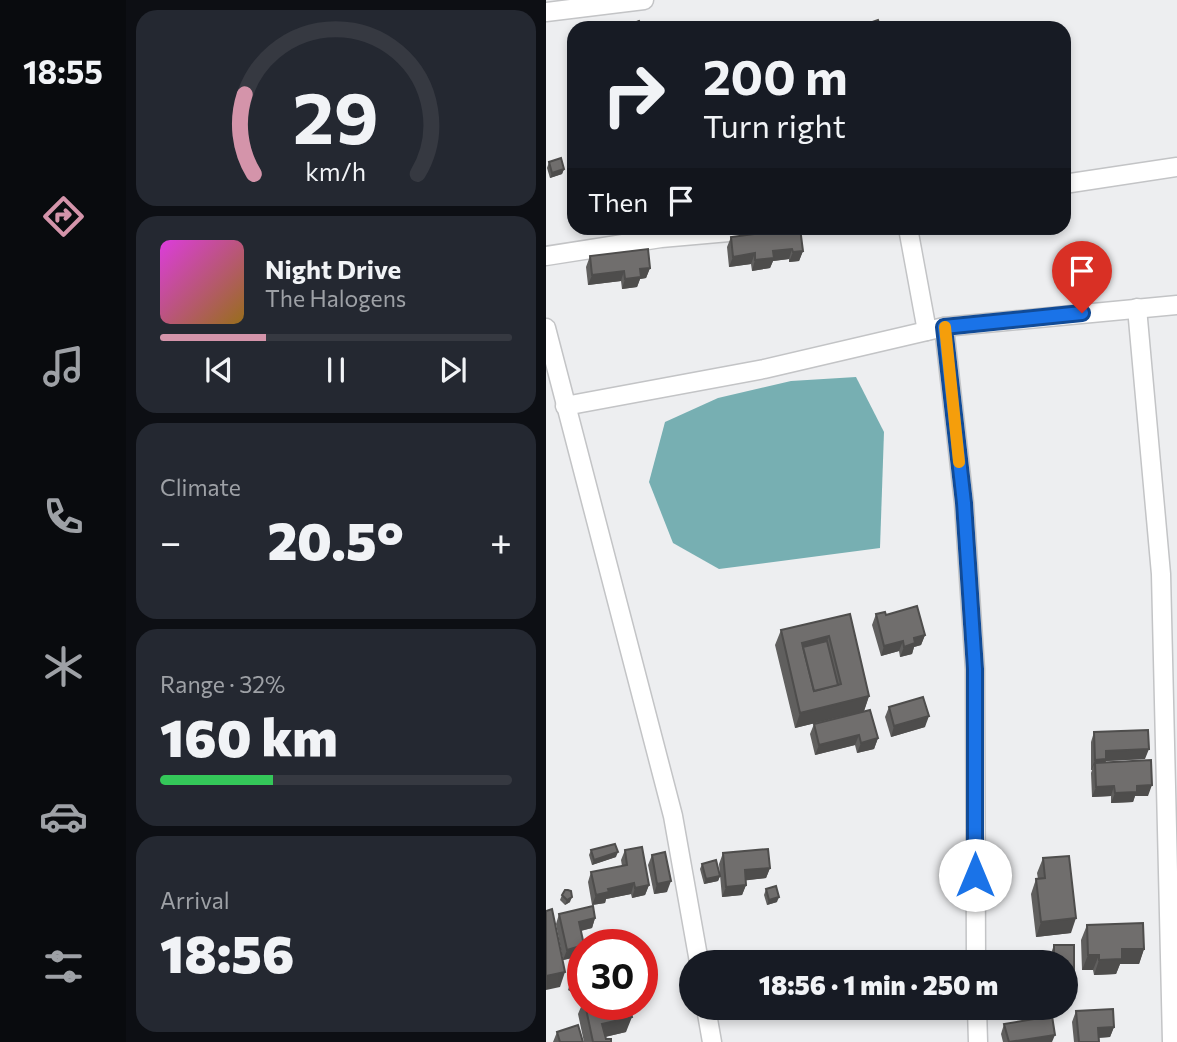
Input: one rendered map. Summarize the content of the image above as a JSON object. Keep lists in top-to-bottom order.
{
  "page": {
    "tabs": "18:55",
    "turn": ["200 m", "Turn right"],
    "then": "Then",
    "song": ["Night Drive", "The Halogens"],
    "tile": [
      "Climate",
      ["Range · 32%", "160 km"],
      ["Arrival", "18:56"]
    ],
    "heat": ["−", "20.5°", "+"],
    "limit": "30",
    "trip": "18:56 · 1 min · 250 m",
    "gauge": ["29", "km/h"]
  }
}
